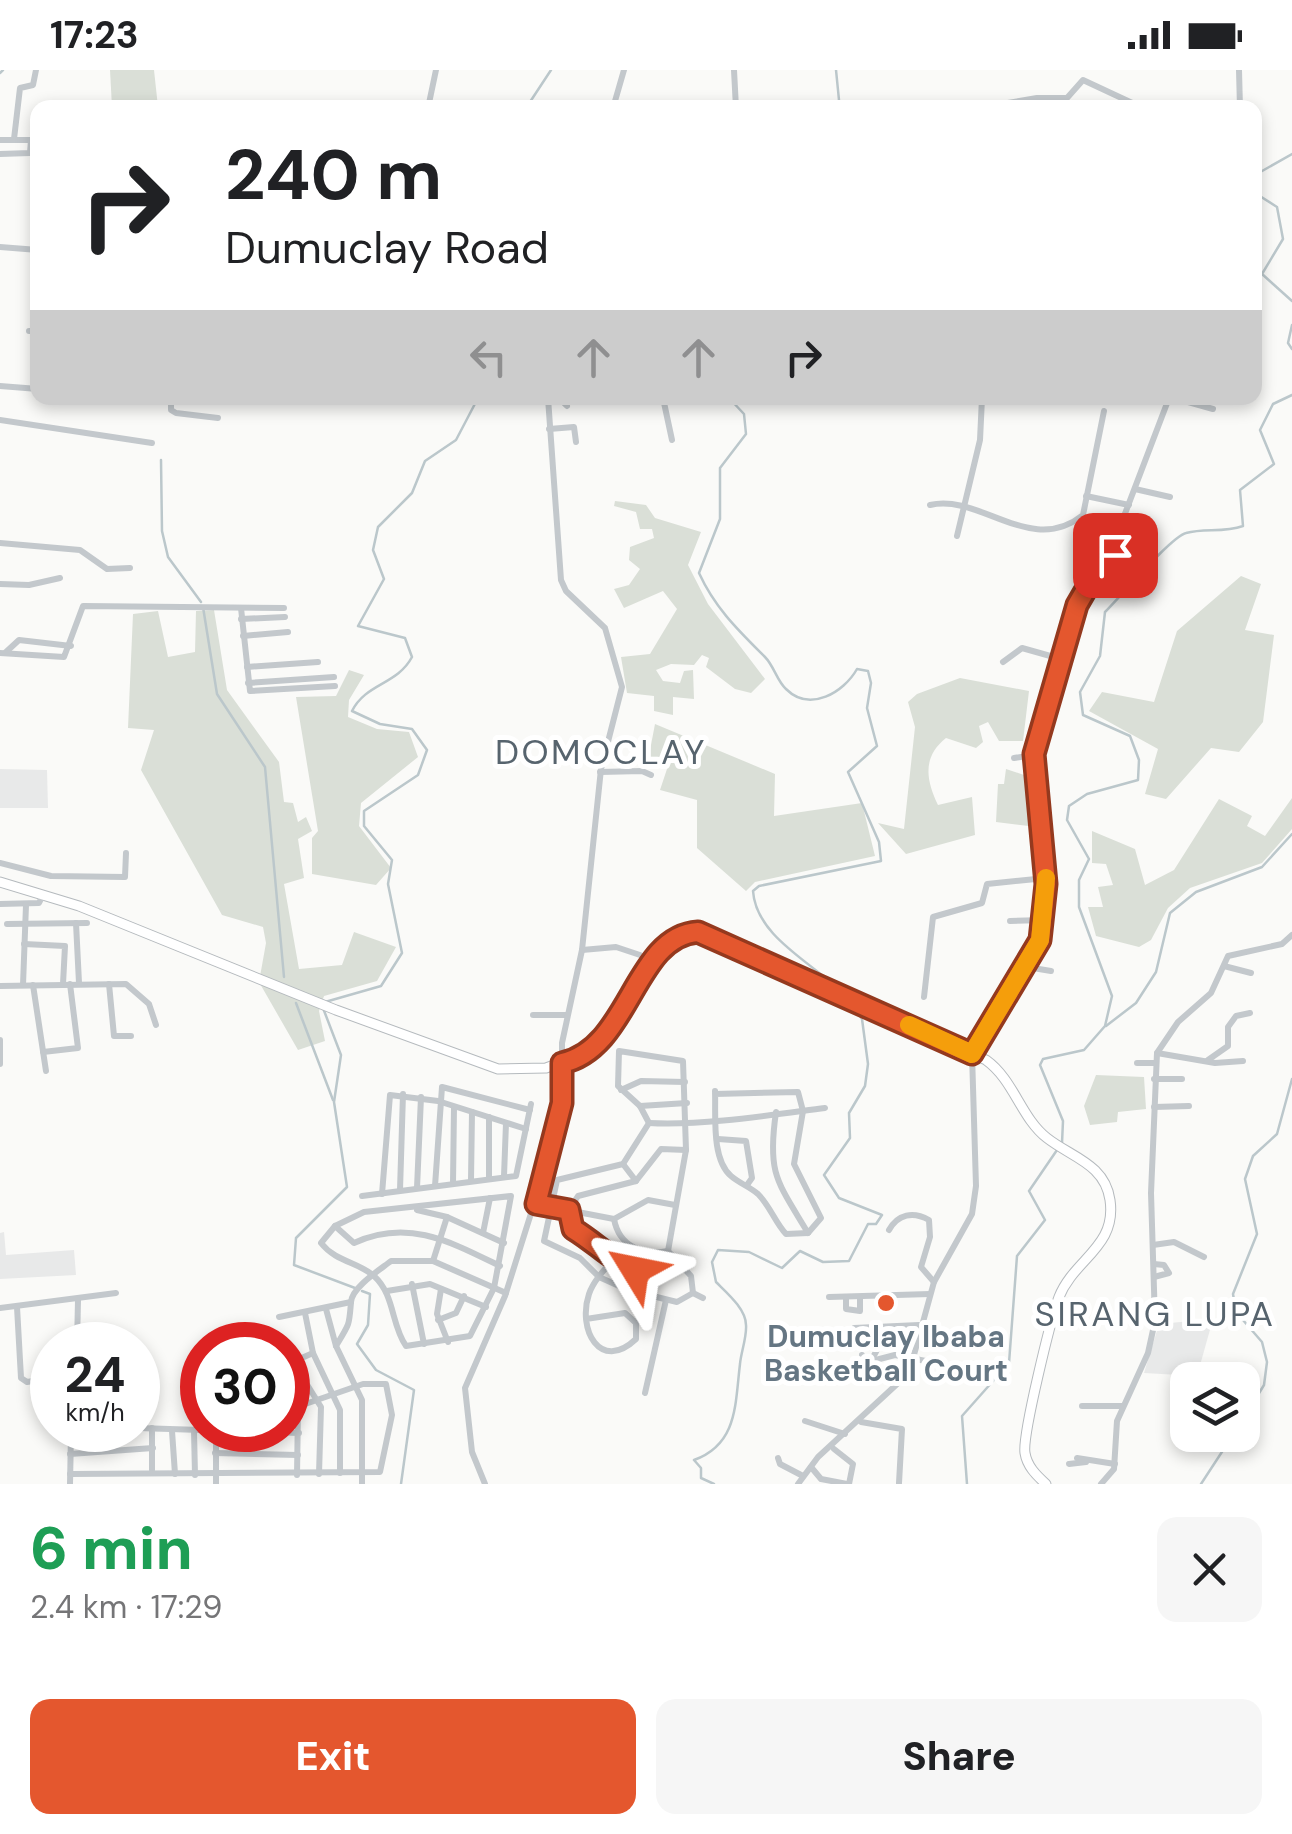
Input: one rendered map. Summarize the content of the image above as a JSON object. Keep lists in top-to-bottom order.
{
  "districts": ["DOMOCLAY", "SIRANG LUPA"],
  "places": ["Dumuclay Ibaba Basketball Court"],
  "page": {
    "status": "17:23",
    "turn": ["240 m", "Dumuclay Road"],
    "speed": "24 km/h",
    "limit": "30",
    "heading": ["6 min", "2.4 km · 17:29"],
    "buttons": ["Exit", "Share"]
  }
}
